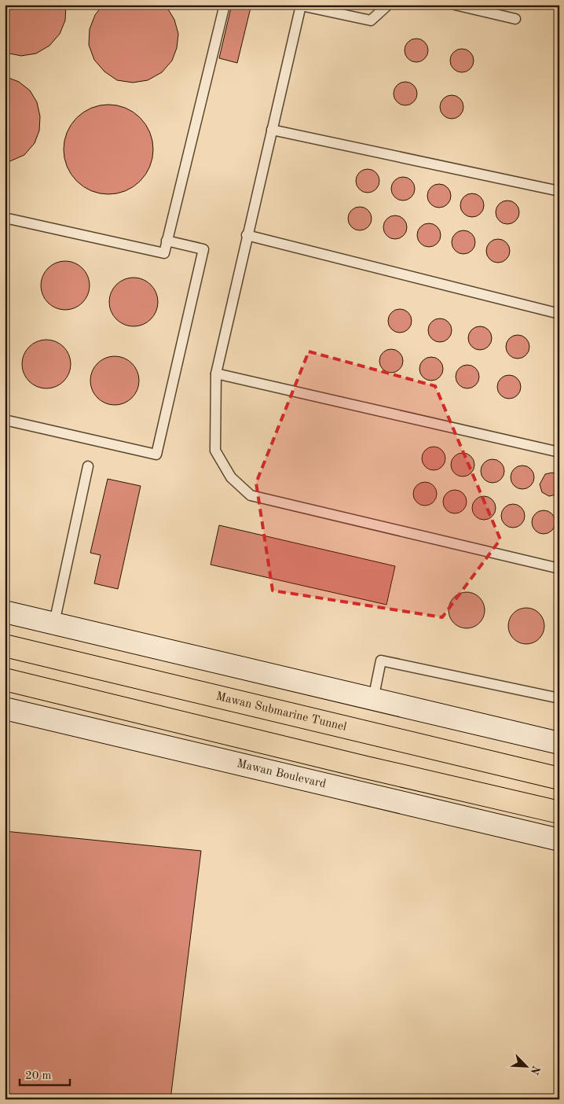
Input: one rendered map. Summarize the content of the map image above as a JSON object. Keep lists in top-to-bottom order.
{
  "streets": {
    "highway": ["Mawan Submarine Tunnel"],
    "main road": ["Mawan Boulevard"]
  },
  "scale_bar": "20 m",
  "north": "bottom right"
}
